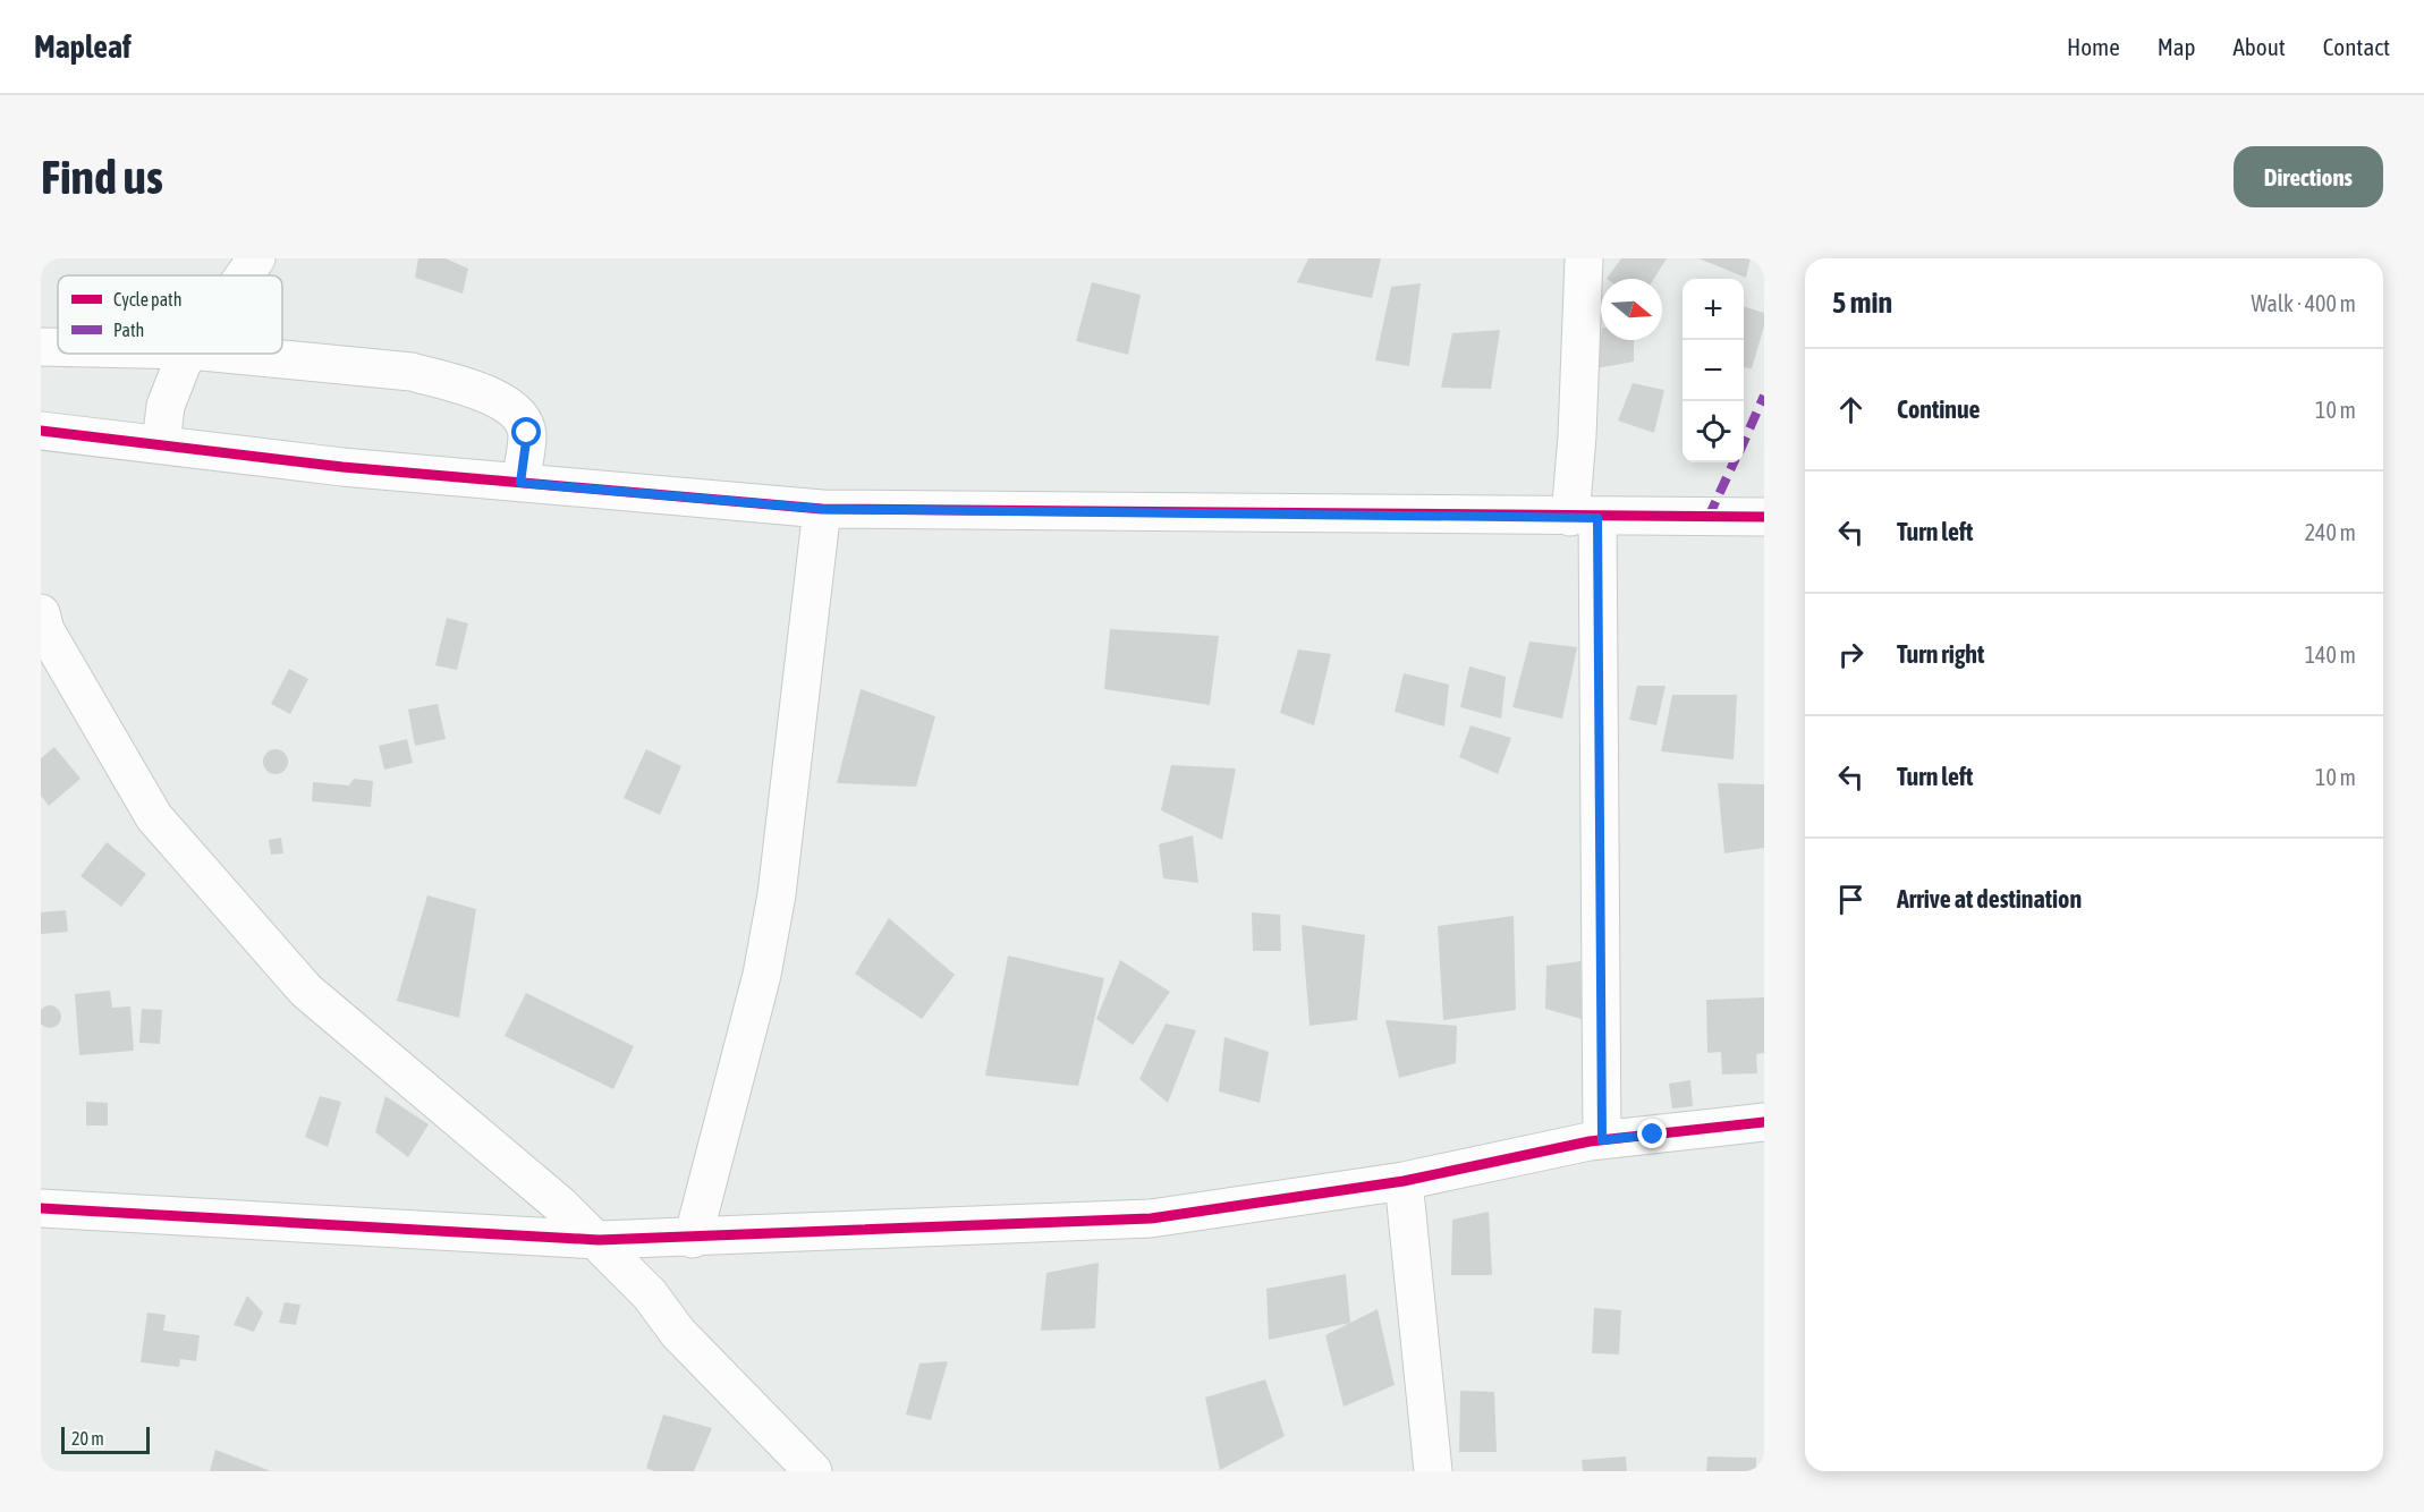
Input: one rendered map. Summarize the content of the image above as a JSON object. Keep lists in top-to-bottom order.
{
  "legend": ["Cycle path", "Path"],
  "scale_bar": "20 m",
  "north": "right",
  "page": {
    "header": "Mapleaf",
    "nav": [
      "Home",
      "Map",
      "About",
      "Contact"
    ],
    "buttons": "Directions",
    "title": "Find us",
    "heading": ["5 min", "Walk · 400 m"],
    "map_buttons": ["+", "−"],
    "list": [
      ["Continue", "10 m"],
      ["Turn left", "240 m"],
      ["Turn right", "140 m"],
      ["Turn left", "10 m"],
      "Arrive at destination"
    ],
    "scale": "20 m"
  }
}
